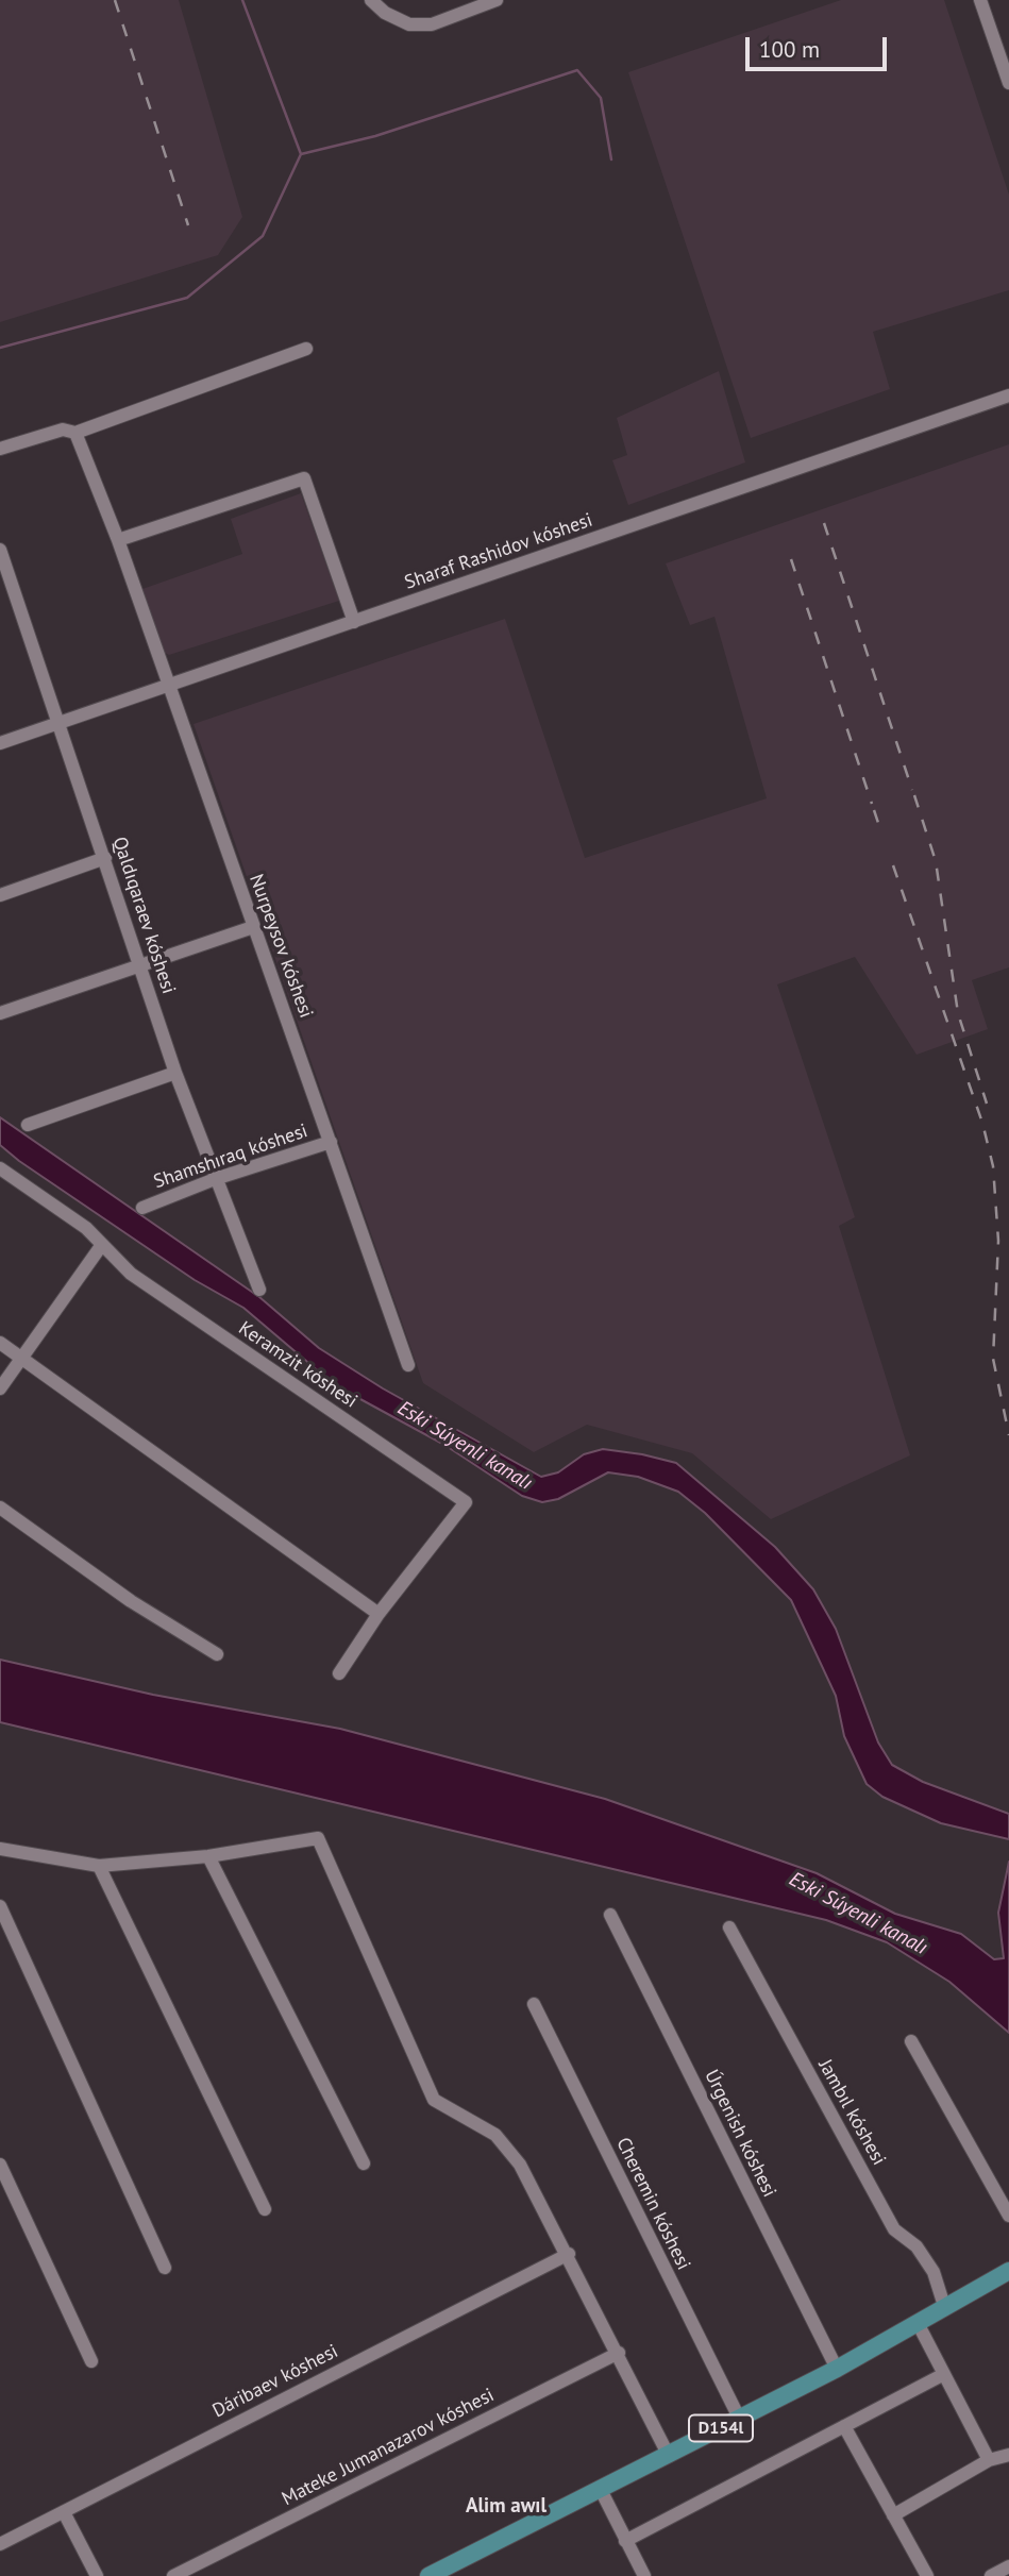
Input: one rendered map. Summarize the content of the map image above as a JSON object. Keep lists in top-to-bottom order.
{
  "streets": {
    "main road": ["D154l"],
    "street": [
      "Sharaf Rashidov kóshesi",
      "Qaldıqaraev kóshesi",
      "Nurpeysov kóshesi",
      "Shamshıraq kóshesi",
      "Keramzit kóshesi",
      "Jambıl kóshesi",
      "Úrgenish kóshesi",
      "Cheremin kóshesi",
      "Dáribaev kóshesi",
      "Mateke Jumanazarov kóshesi"
    ]
  },
  "crossings": [
    ["Sharaf Rashidov kóshesi", "Qaldıqaraev kóshesi"],
    ["Sharaf Rashidov kóshesi", "Nurpeysov kóshesi"],
    ["Qaldıqaraev kóshesi", "Shamshıraq kóshesi"],
    ["Nurpeysov kóshesi", "Shamshıraq kóshesi"],
    ["Jambıl kóshesi", "D154l"],
    ["Úrgenish kóshesi", "D154l"],
    ["Cheremin kóshesi", "D154l"]
  ],
  "districts": ["Alim awıl"],
  "water": ["Eski Súyenli kanalı"],
  "scale_bar": "100 m"
}
